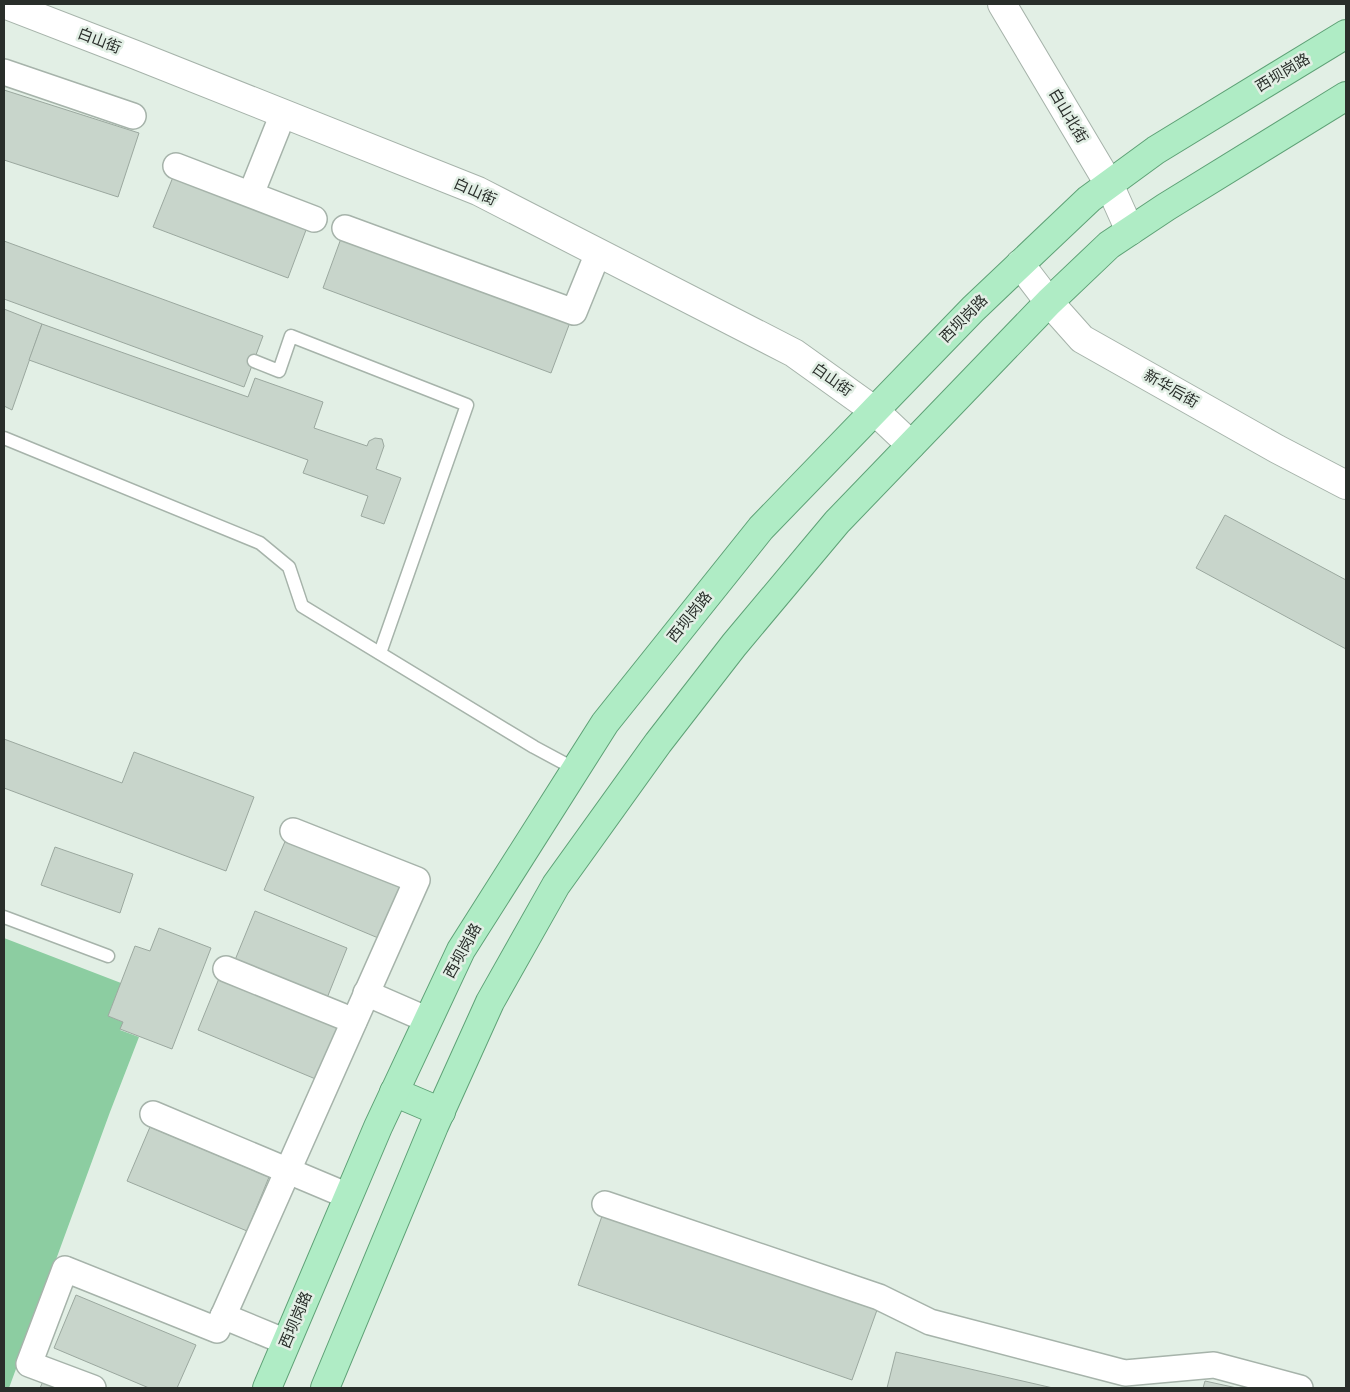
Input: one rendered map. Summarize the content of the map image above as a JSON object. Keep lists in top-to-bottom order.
{
  "streets": {
    "main road": [
      "白山街",
      "西坝岗路",
      "白山北街",
      "新华后街"
    ]
  },
  "crossings": [
    ["白山街", "西坝岗路"],
    ["西坝岗路", "白山北街"],
    ["西坝岗路", "新华后街"]
  ]
}
